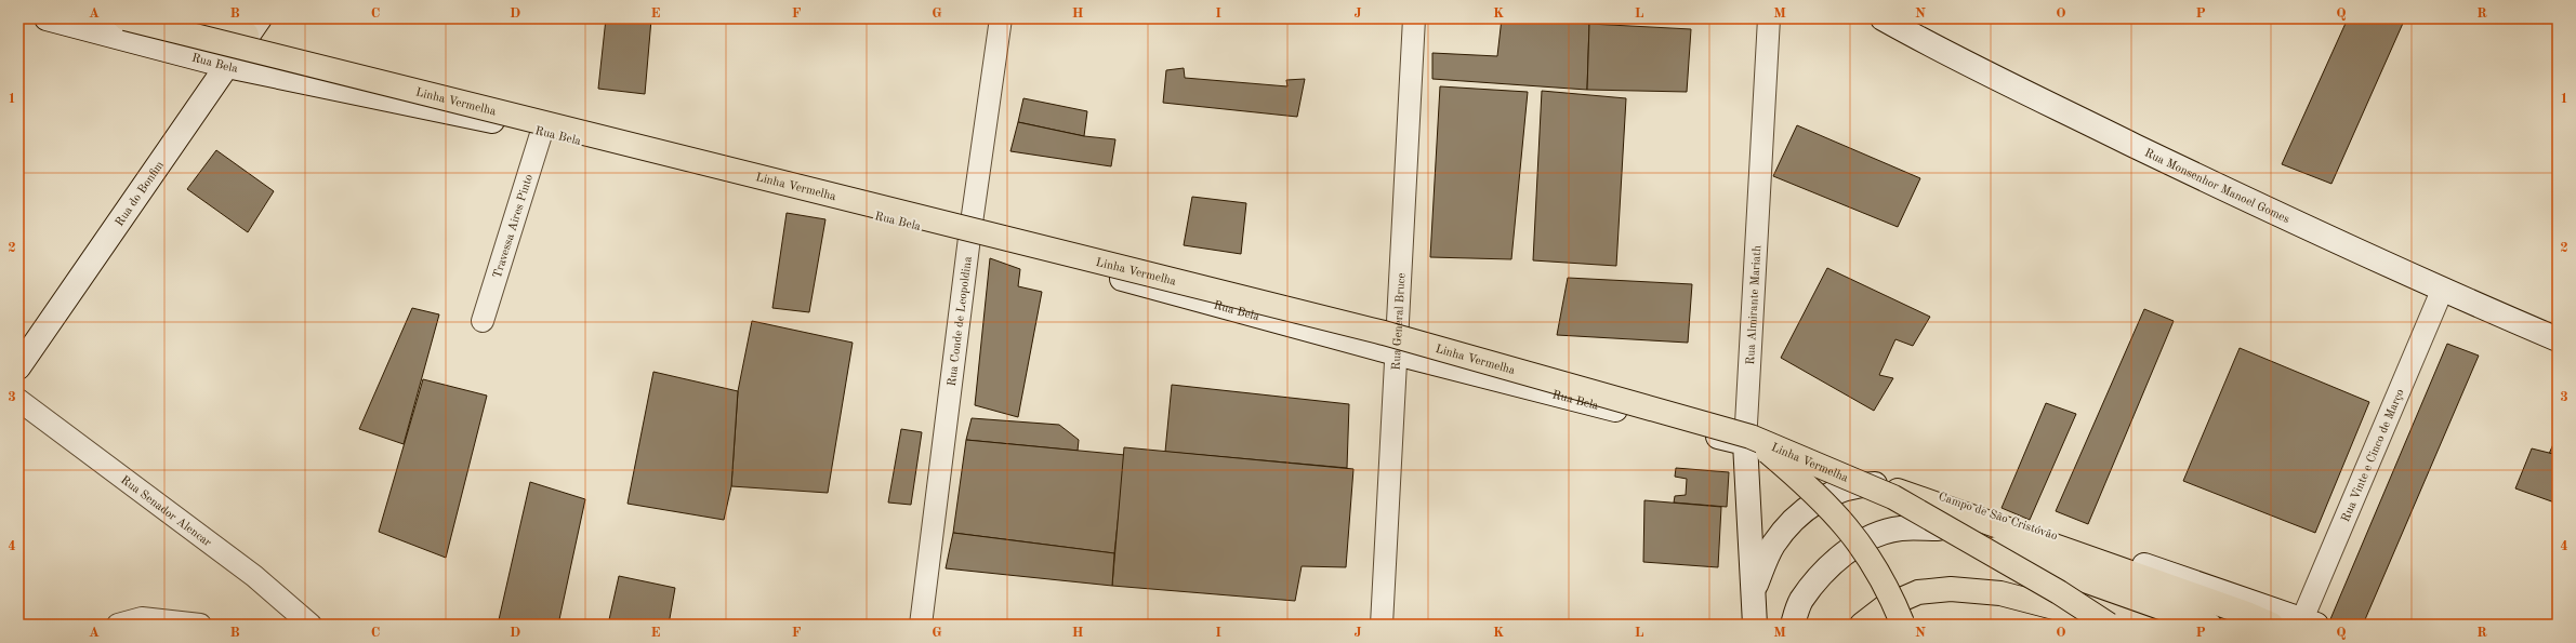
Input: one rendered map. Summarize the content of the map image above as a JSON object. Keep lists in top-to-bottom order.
{
  "streets": {
    "main road": ["Linha Vermelha"],
    "street": [
      "Rua Bela",
      "Rua Monsenhor Manoel Gomes",
      "Rua do Bonfim",
      "Travessa Aires Pinto",
      "Rua Almirante Mariath",
      "Rua Conde de Leopoldina",
      "Rua General Bruce",
      "Rua Vinte e Cinco de Março",
      "Rua Senador Alencar",
      "Campo de São Cristóvão"
    ]
  },
  "crossings": [
    ["Rua Bela", "Linha Vermelha"],
    ["Rua Bela", "Rua do Bonfim"],
    ["Rua Bela", "Travessa Aires Pinto"],
    ["Rua Bela", "Rua Almirante Mariath"],
    ["Rua Bela", "Rua Conde de Leopoldina"],
    ["Rua Bela", "Rua General Bruce"],
    ["Linha Vermelha", "Rua Almirante Mariath"],
    ["Rua Monsenhor Manoel Gomes", "Rua Vinte e Cinco de Março"],
    ["Rua Almirante Mariath", "Campo de São Cristóvão"],
    ["Rua Vinte e Cinco de Março", "Campo de São Cristóvão"]
  ],
  "grid": {
    "columns": [
      "A",
      "B",
      "C",
      "D",
      "E",
      "F",
      "G",
      "H",
      "I",
      "J",
      "K",
      "L",
      "M",
      "N",
      "O",
      "P",
      "Q",
      "R"
    ],
    "rows": [
      "1",
      "2",
      "3",
      "4"
    ]
  }
}
